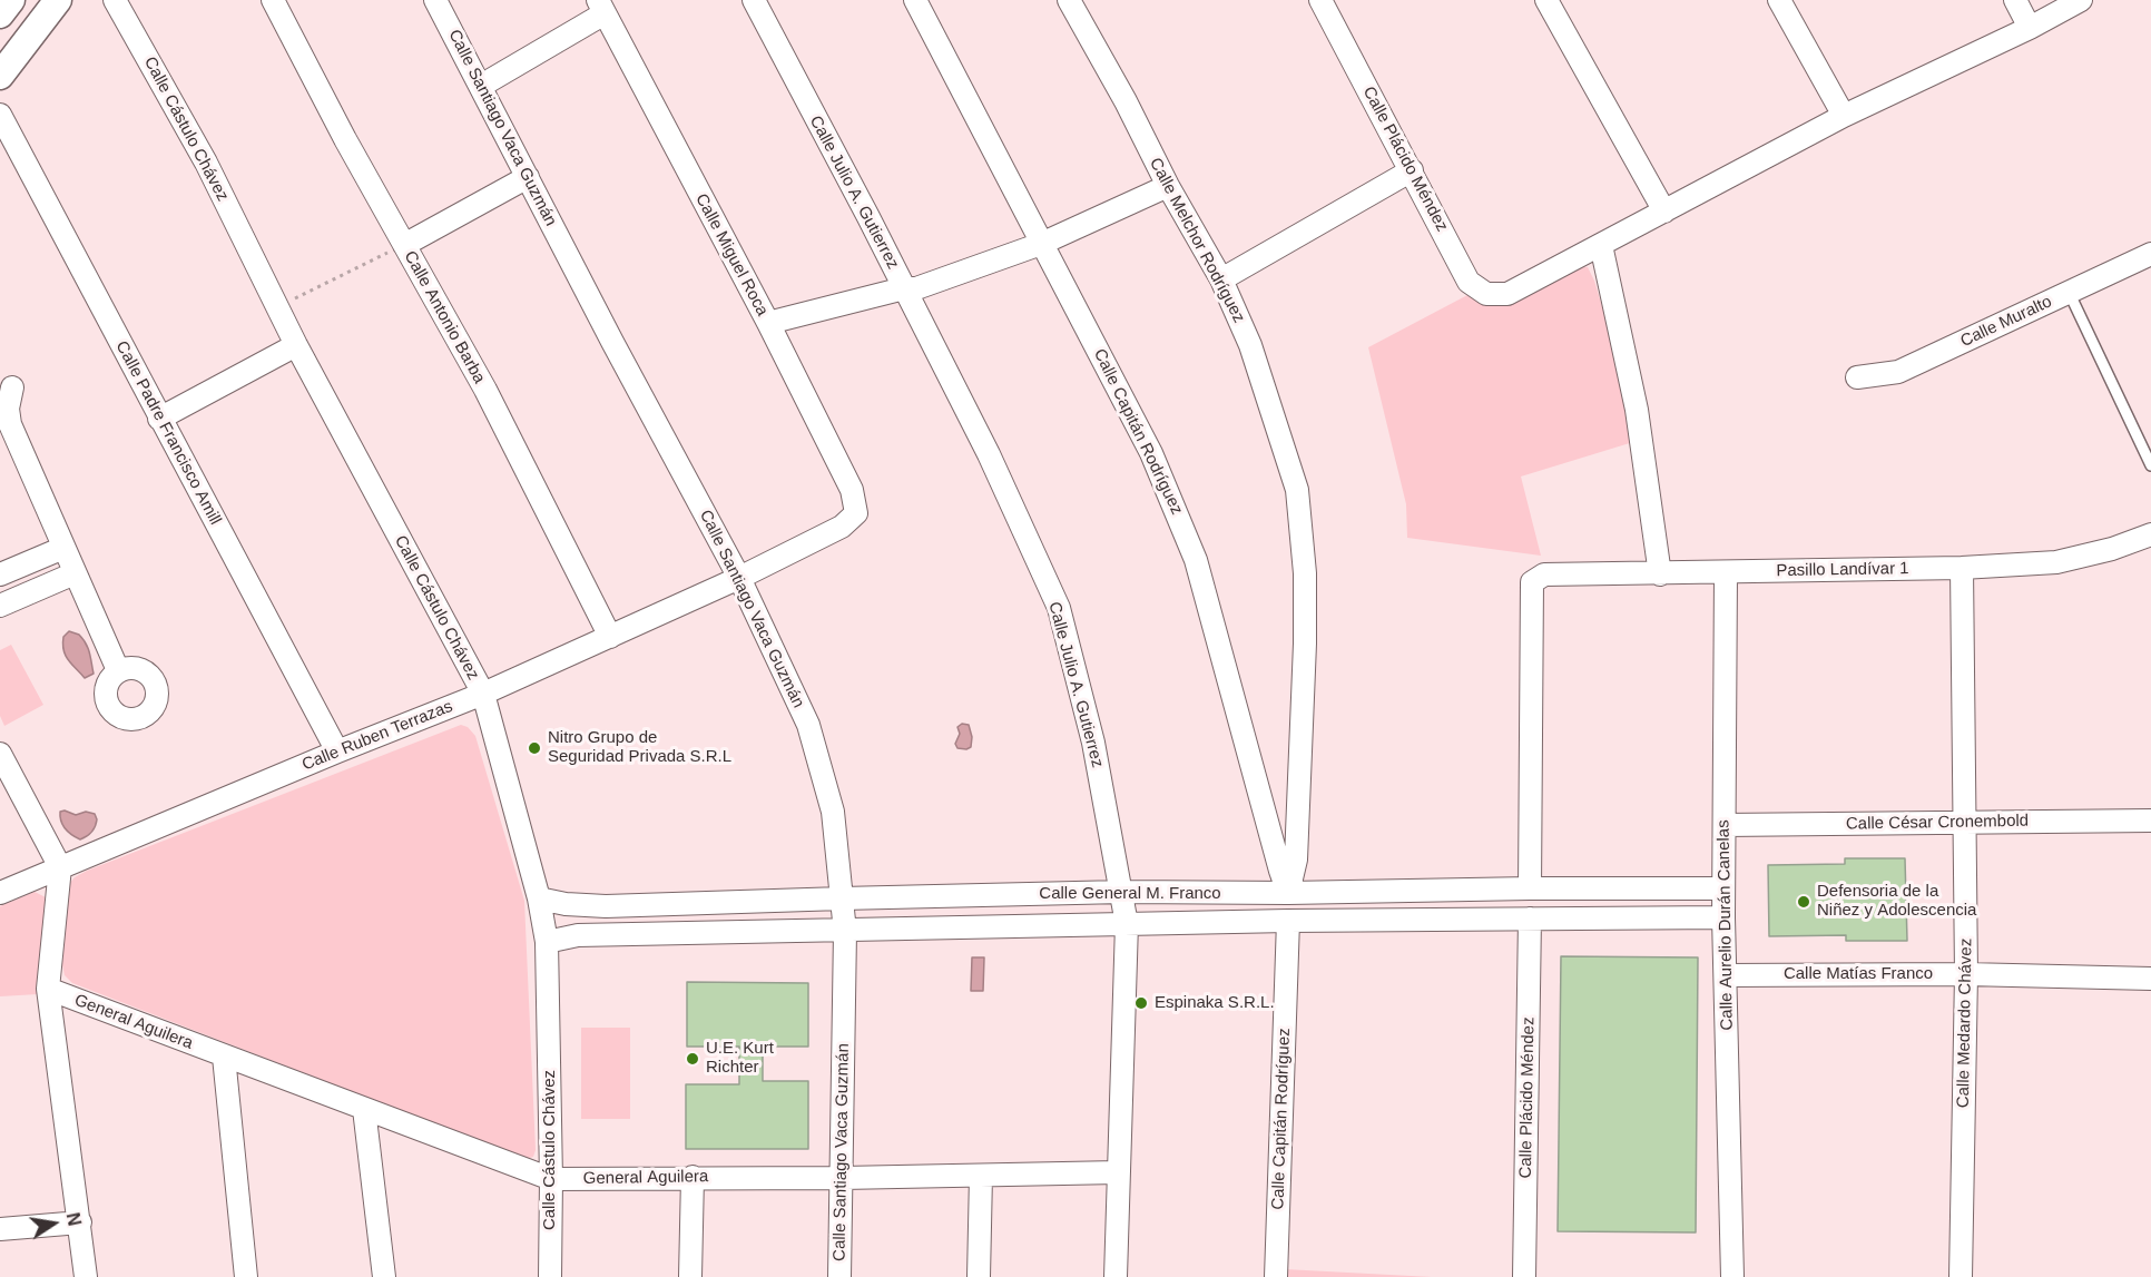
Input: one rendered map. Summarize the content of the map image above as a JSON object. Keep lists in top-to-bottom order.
{
  "streets": {
    "street": [
      "Calle Santiago Vaca Guzmán",
      "Calle Cástulo Chávez",
      "Calle Plácido Méndez",
      "Calle Julio A. Gutierrez",
      "Calle Melchor Rodríguez",
      "Calle Miguel Roca",
      "Calle Antonio Barba",
      "Calle Muralto",
      "Calle Capitán Rodríguez",
      "Calle Padre Francisco Amill",
      "Pasillo Landívar 1",
      "Calle Ruben Terrazas",
      "Calle César Cronembold",
      "Calle General M. Franco",
      "Calle Aurelio Durán Canelas",
      "Calle Matías Franco",
      "General Aguilera",
      "Calle Medardo Chávez"
    ]
  },
  "crossings": [
    ["Calle Santiago Vaca Guzmán", "Calle Ruben Terrazas"],
    ["Calle Santiago Vaca Guzmán", "Calle General M. Franco"],
    ["Calle Santiago Vaca Guzmán", "General Aguilera"],
    ["Calle Cástulo Chávez", "Calle Ruben Terrazas"],
    ["Calle Cástulo Chávez", "Calle General M. Franco"],
    ["Calle Cástulo Chávez", "General Aguilera"],
    ["Calle Plácido Méndez", "Calle General M. Franco"],
    ["Calle Julio A. Gutierrez", "Calle General M. Franco"],
    ["Calle Julio A. Gutierrez", "General Aguilera"],
    ["Calle Melchor Rodríguez", "Calle Capitán Rodríguez"],
    ["Calle Melchor Rodríguez", "Calle General M. Franco"],
    ["Calle Miguel Roca", "Calle Ruben Terrazas"],
    ["Calle Antonio Barba", "Calle Ruben Terrazas"],
    ["Calle Capitán Rodríguez", "Calle General M. Franco"],
    ["Calle Padre Francisco Amill", "Calle Ruben Terrazas"],
    ["Pasillo Landívar 1", "Calle General M. Franco"],
    ["Pasillo Landívar 1", "Calle Aurelio Durán Canelas"],
    ["Pasillo Landívar 1", "Calle Medardo Chávez"],
    ["Calle César Cronembold", "Calle Aurelio Durán Canelas"],
    ["Calle César Cronembold", "Calle Medardo Chávez"],
    ["Calle General M. Franco", "Calle Aurelio Durán Canelas"],
    ["Calle Aurelio Durán Canelas", "Calle Matías Franco"],
    ["Calle Matías Franco", "Calle Medardo Chávez"]
  ],
  "places": [
    "Nitro Grupo de Seguridad Privada S.R.L",
    "Defensoria de la Niñez y Adolescencia",
    "Espinaka S.R.L.",
    "U.E. Kurt Richter"
  ],
  "north": "right"
}
